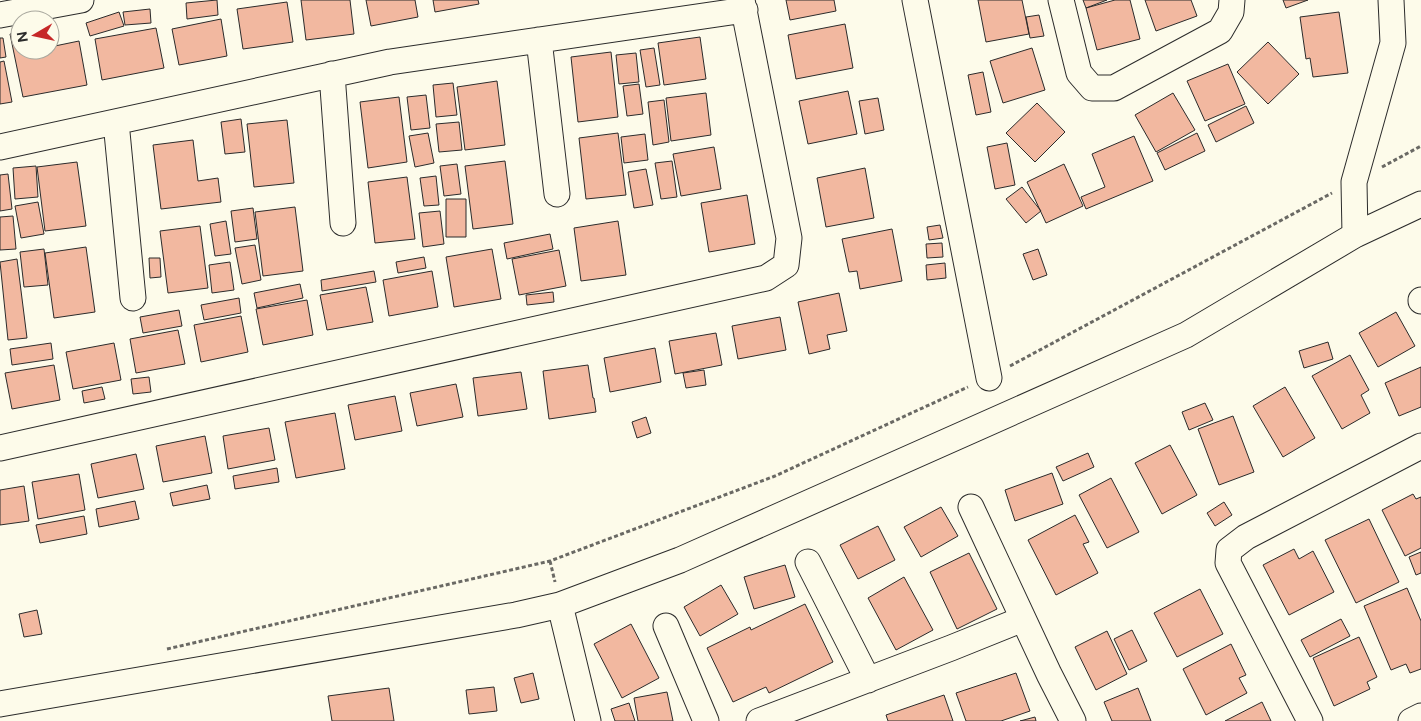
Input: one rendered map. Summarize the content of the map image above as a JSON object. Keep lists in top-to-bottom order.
{
  "north": "left"
}
